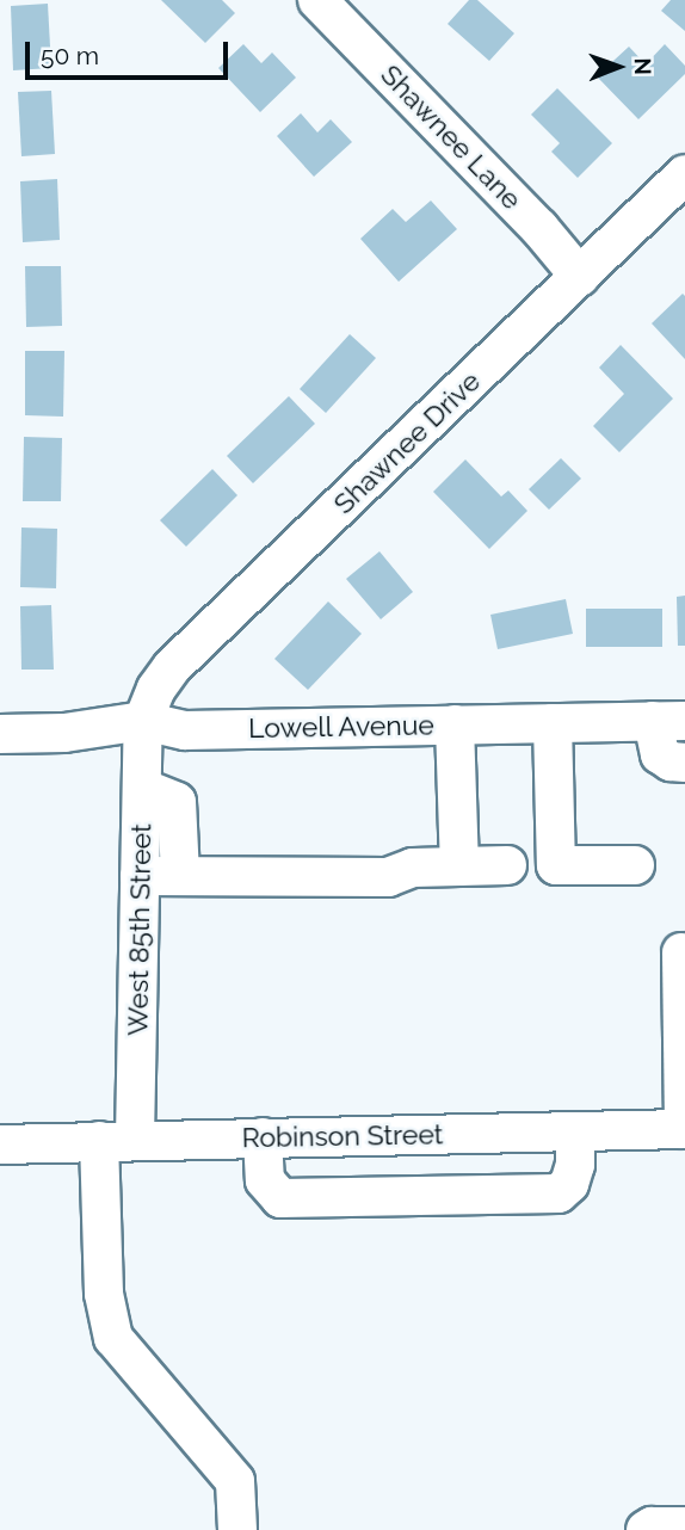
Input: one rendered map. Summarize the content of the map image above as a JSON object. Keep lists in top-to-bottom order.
{
  "streets": {
    "street": [
      "Shawnee Lane",
      "Shawnee Drive",
      "Lowell Avenue",
      "West 85th Street",
      "Robinson Street"
    ]
  },
  "crossings": [
    ["Shawnee Lane", "Shawnee Drive"],
    ["Shawnee Drive", "Lowell Avenue"],
    ["Shawnee Drive", "West 85th Street"],
    ["Lowell Avenue", "West 85th Street"],
    ["West 85th Street", "Robinson Street"]
  ],
  "scale_bar": "50 m",
  "north": "right"
}
